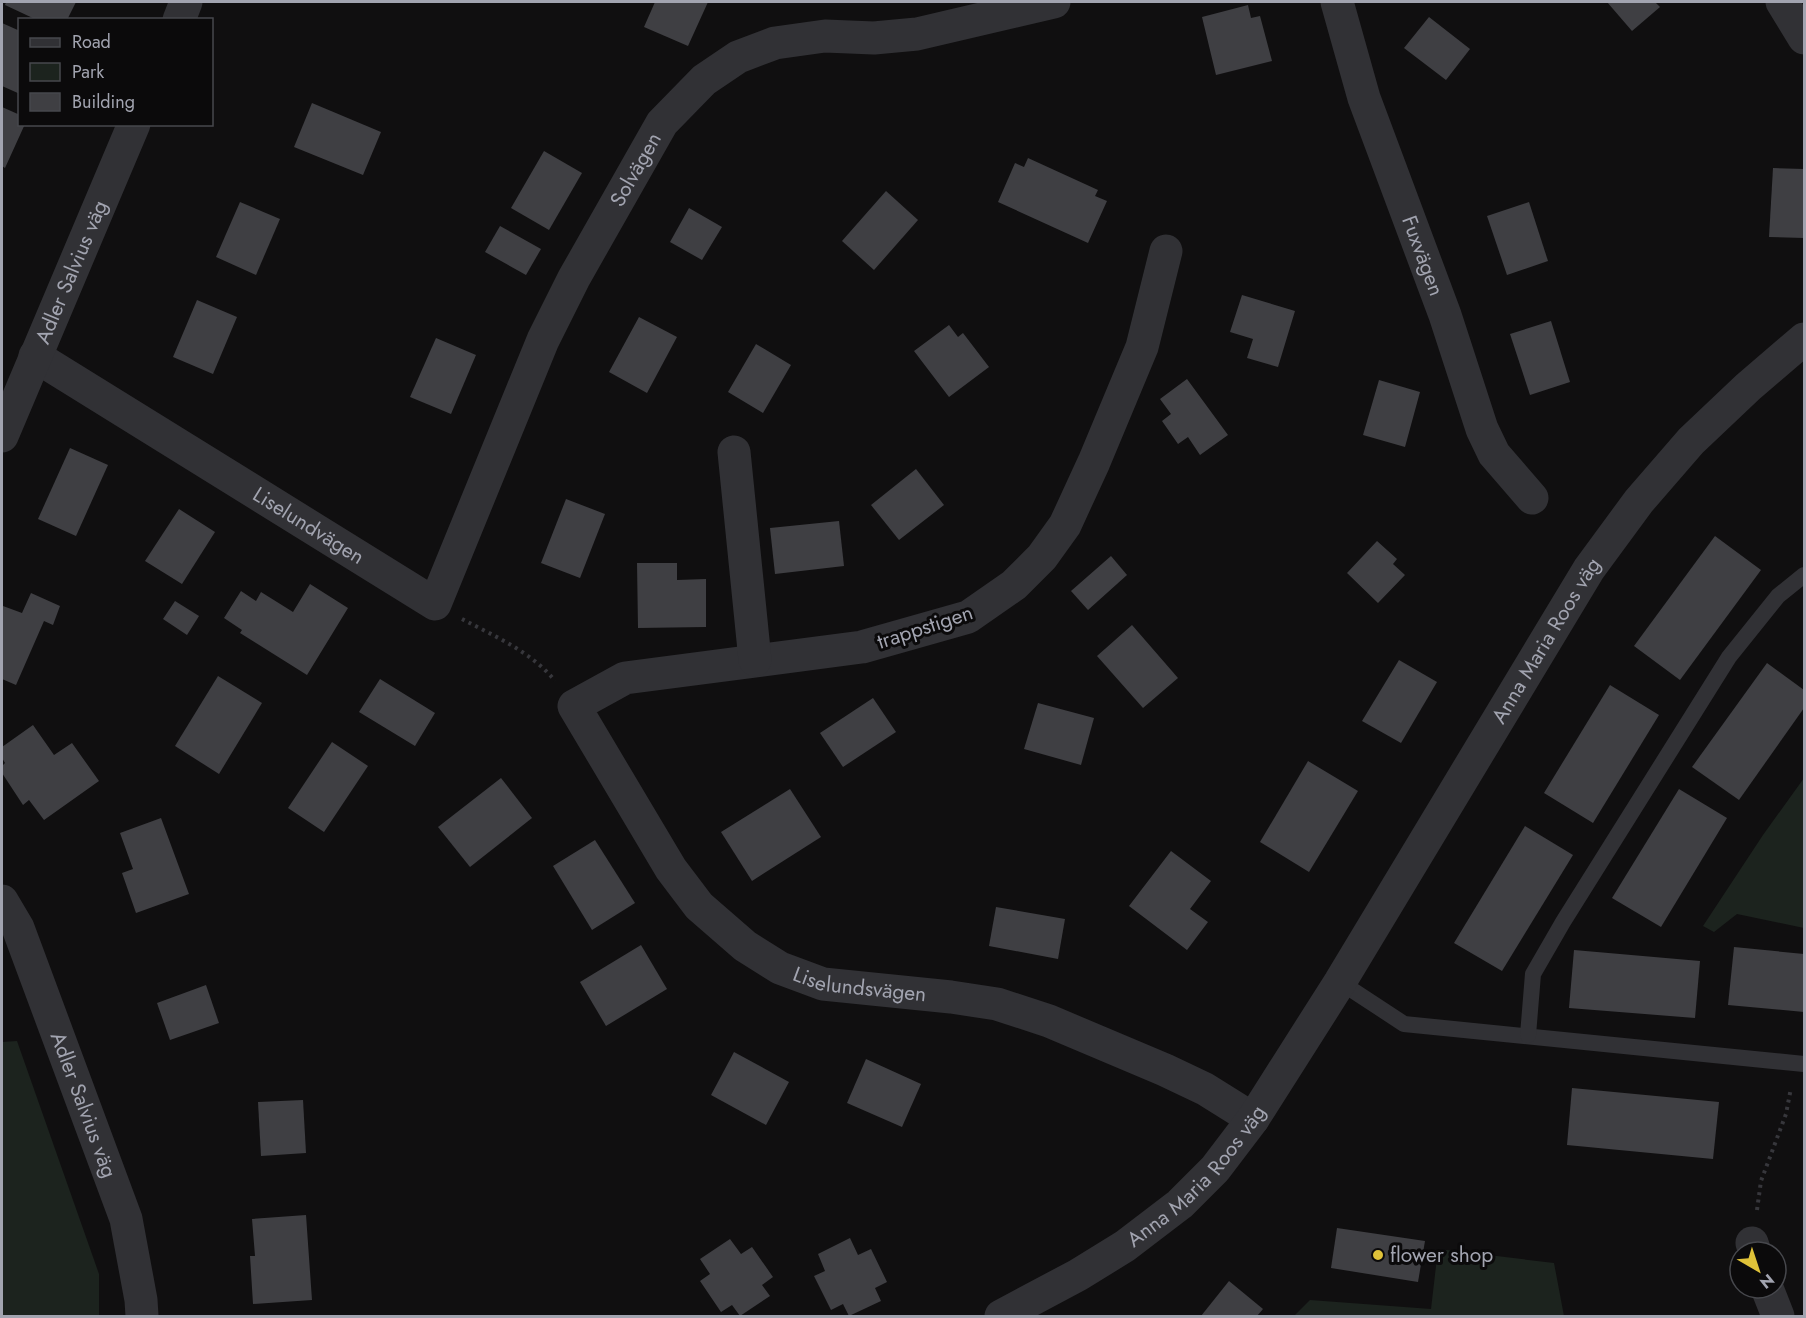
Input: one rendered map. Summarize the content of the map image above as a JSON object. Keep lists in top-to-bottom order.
{
  "streets": {
    "street": [
      "Solvägen",
      "Fuxvägen",
      "Adler Salvius väg",
      "Liselundvägen",
      "trappstigen",
      "Anna Maria Roos väg",
      "Liselundsvägen"
    ]
  },
  "crossings": [
    ["Solvägen", "Liselundvägen"],
    ["Adler Salvius väg", "Liselundvägen"],
    ["trappstigen", "Liselundsvägen"],
    ["Anna Maria Roos väg", "Liselundsvägen"]
  ],
  "places": ["flower shop"],
  "legend": ["Road", "Park", "Building"],
  "north": "bottom right"
}
